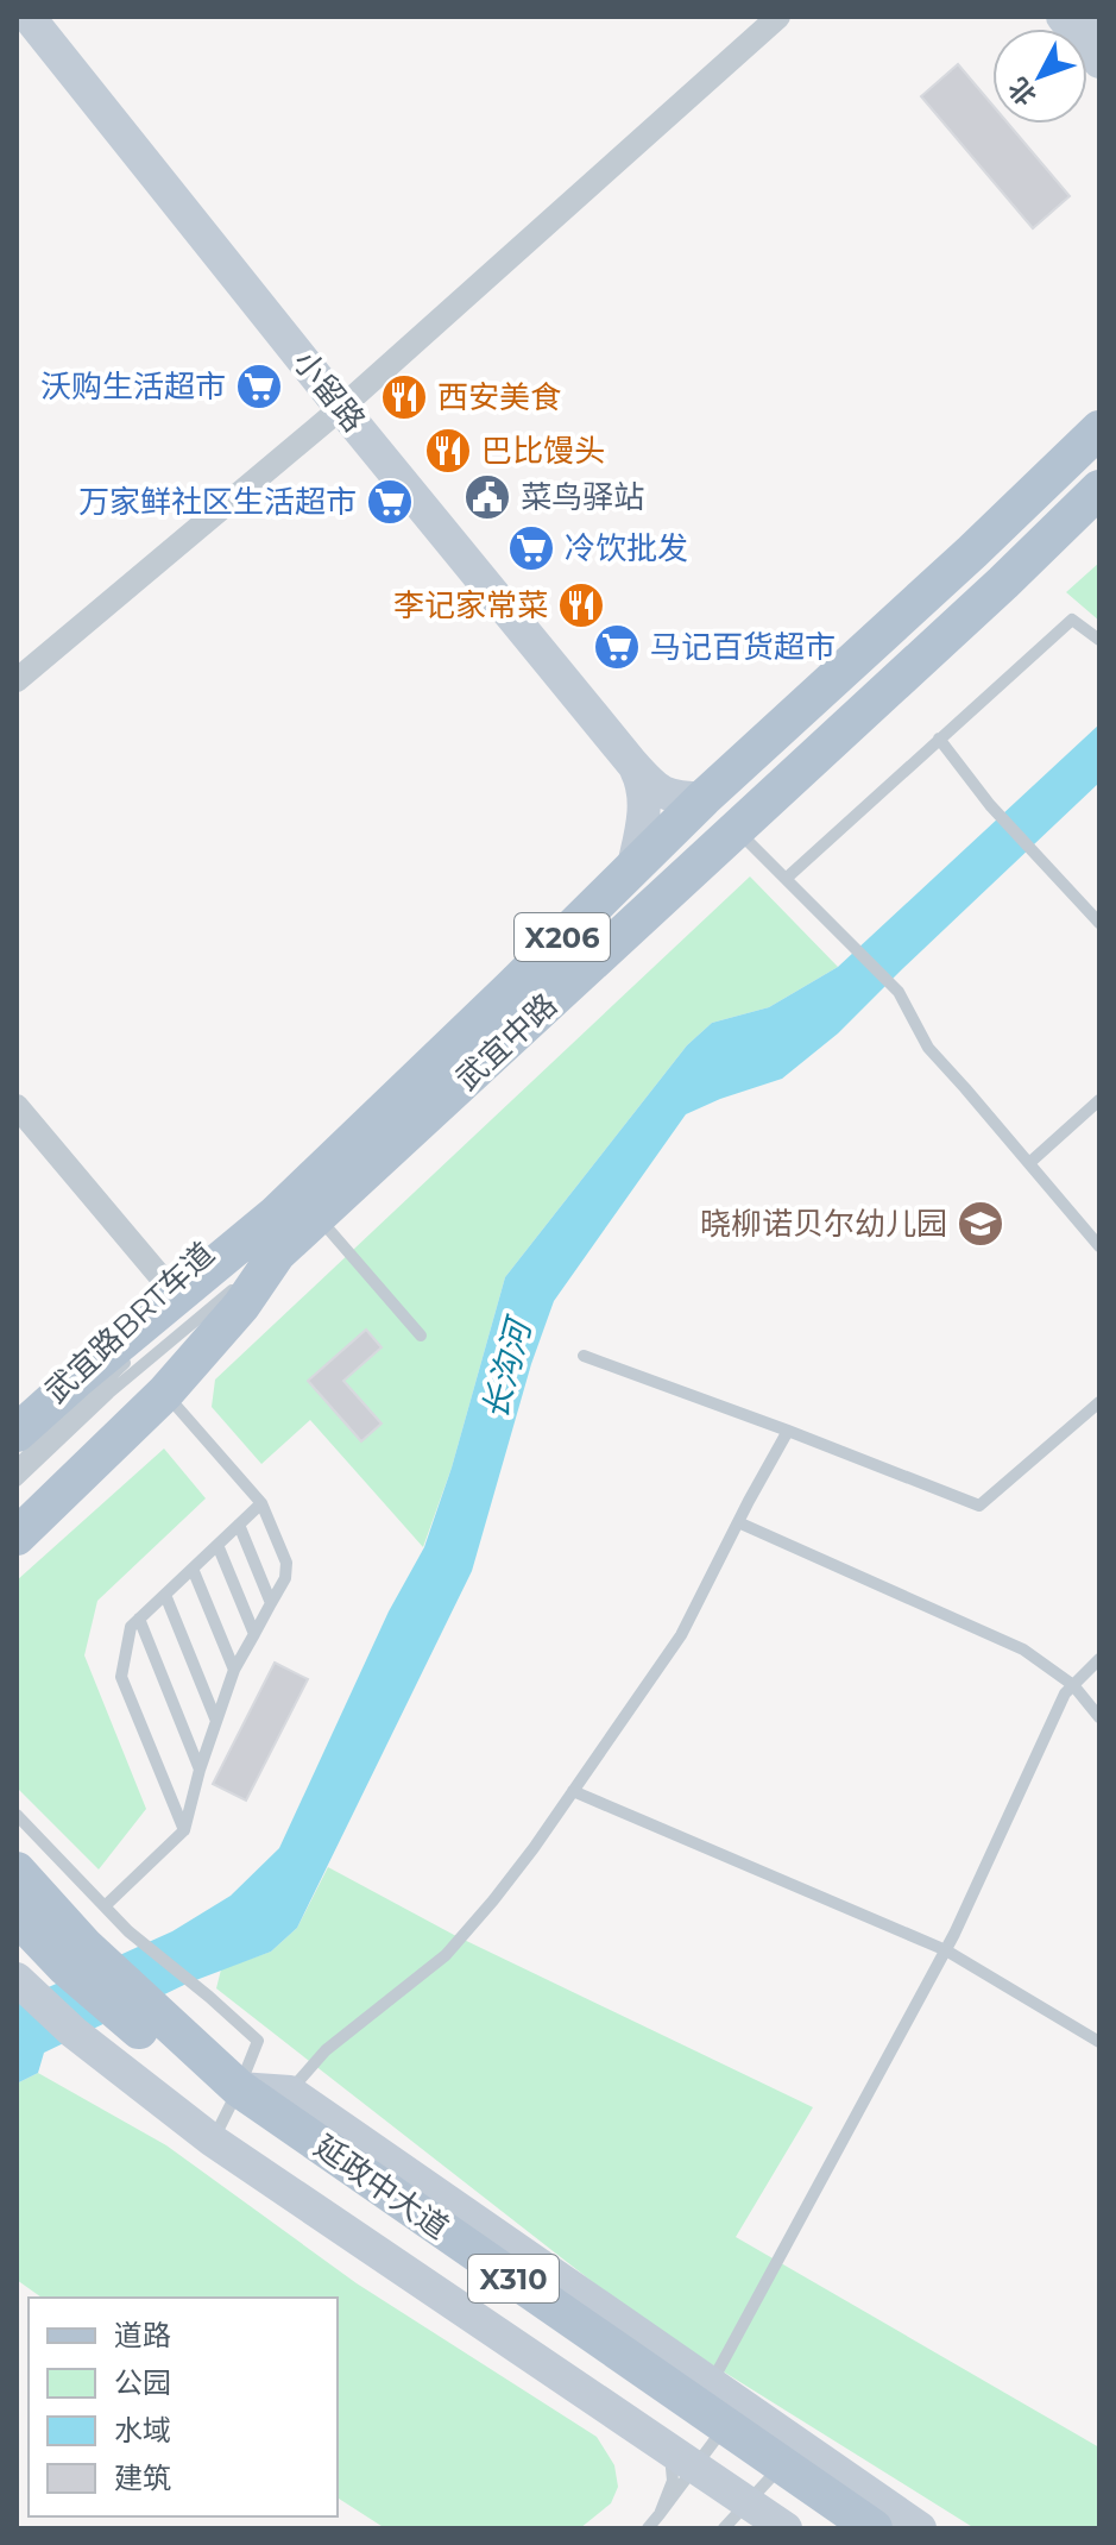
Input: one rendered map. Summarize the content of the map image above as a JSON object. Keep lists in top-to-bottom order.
{
  "streets": {
    "main road": [
      "X206",
      "武宜中路",
      "延政中大道",
      "X310"
    ],
    "street": ["小留路"],
    "lane": ["武宜路BRT车道"]
  },
  "crossings": [
    ["小留路", "武宜中路"],
    ["武宜中路", "武宜路BRT车道"]
  ],
  "water": ["长沟河"],
  "places": {
    "supermarket": [
      "沃购生活超市",
      "万家鲜社区生活超市",
      "冷饮批发",
      "马记百货超市"
    ],
    "restaurant": ["西安美食", "巴比馒头", "李记家常菜"],
    "public building": ["菜鸟驿站"],
    "school or university": ["晓柳诺贝尔幼儿园"]
  },
  "legend": [
    "道路",
    "公园",
    "水域",
    "建筑"
  ],
  "north": "bottom left"
}
